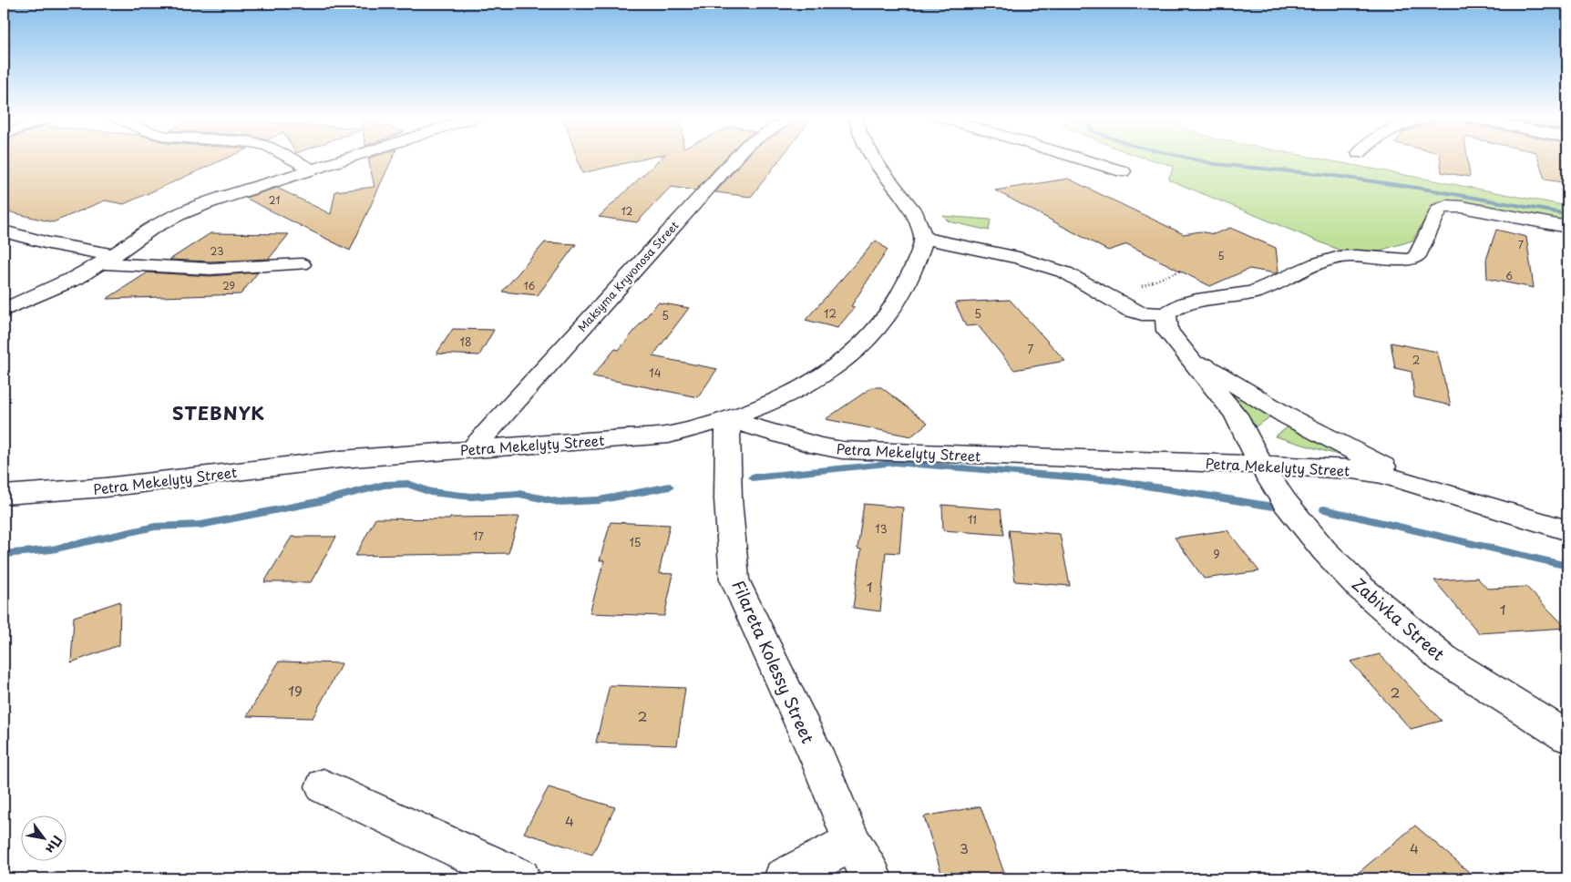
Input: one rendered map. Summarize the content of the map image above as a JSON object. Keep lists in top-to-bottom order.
{
  "streets": {
    "street": [
      "Maksyma Kryvonosa Street",
      "Petra Mekelyty Street",
      "Zabivka Street",
      "Filareta Kolessy Street"
    ]
  },
  "crossings": [
    ["Maksyma Kryvonosa Street", "Petra Mekelyty Street"],
    ["Petra Mekelyty Street", "Zabivka Street"],
    ["Petra Mekelyty Street", "Filareta Kolessy Street"]
  ],
  "districts": ["STEBNYK"],
  "house_numbers": [
    "21",
    "12",
    "7",
    "23",
    "5",
    "6",
    "29",
    "16",
    "12",
    "5",
    "5",
    "18",
    "7",
    "2",
    "14",
    "11",
    "13",
    "17",
    "15",
    "9",
    "1",
    "1",
    "19",
    "2",
    "2",
    "4",
    "3",
    "4"
  ],
  "north": "bottom right"
}
